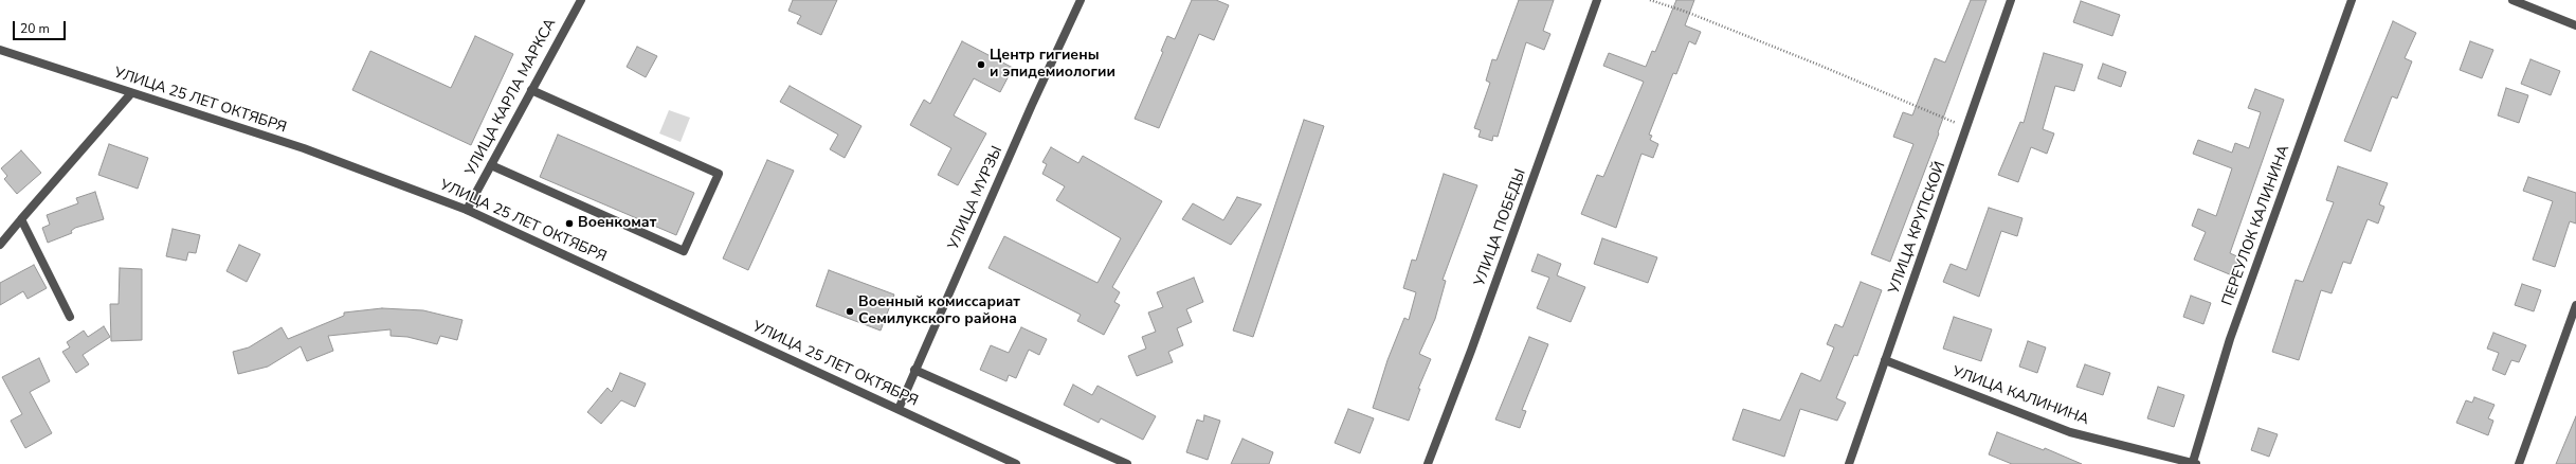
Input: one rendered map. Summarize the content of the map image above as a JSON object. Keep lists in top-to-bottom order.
{
  "streets": {
    "street": [
      "УЛИЦА КАРЛА МАРКСА",
      "УЛИЦА 25 ЛЕТ ОКТЯБРЯ",
      "УЛИЦА МУРЗЫ",
      "ПЕРЕУЛОК КАЛИНИНА",
      "УЛИЦА ПОБЕДЫ",
      "УЛИЦА КРУПСКОЙ",
      "УЛИЦА КАЛИНИНА"
    ]
  },
  "crossings": [
    ["УЛИЦА КАРЛА МАРКСА", "УЛИЦА 25 ЛЕТ ОКТЯБРЯ"],
    ["УЛИЦА 25 ЛЕТ ОКТЯБРЯ", "УЛИЦА МУРЗЫ"],
    ["ПЕРЕУЛОК КАЛИНИНА", "УЛИЦА КАЛИНИНА"],
    ["УЛИЦА КРУПСКОЙ", "УЛИЦА КАЛИНИНА"]
  ],
  "places": ["Центр гигиены и эпидемиологии", "Военкомат", "Военный комиссариат Семилукского района"],
  "scale_bar": "20 m"
}
